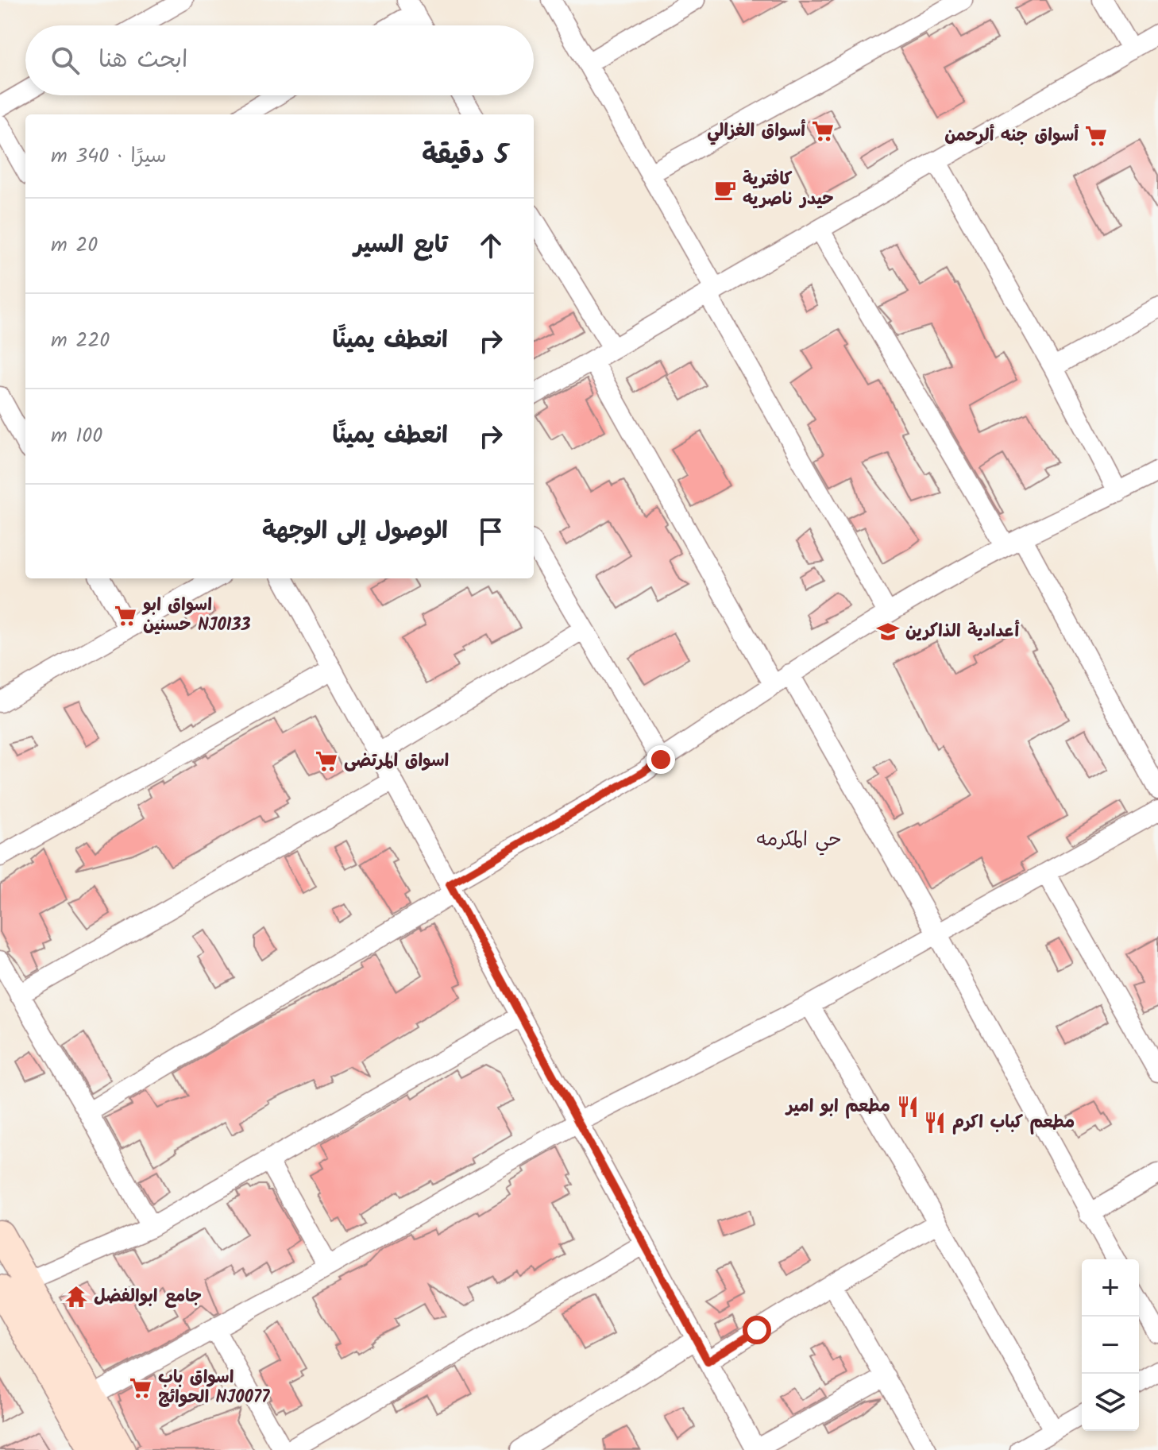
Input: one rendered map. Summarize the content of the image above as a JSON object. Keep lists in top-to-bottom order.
{
  "districts": ["حي المكرمه"],
  "places": {
    "supermarket": [
      "أسواق الغزالي",
      "أسواق جنه ألرحمن",
      "اسواق ابو حسنين NJ0133",
      "اسواق المرتضى",
      "اسواق باب الحوائج NJ0077"
    ],
    "cafe": ["كافترية حيدر ناصريه"],
    "school or university": ["أعدادية الذاكرين"],
    "restaurant": ["مطعم ابو امير", "مطعم كباب اكرم"],
    "temple": ["جامع ابوالفضل"]
  },
  "page": {
    "search": "ابحث هنا",
    "heading": ["5 دقيقة", "سيرًا · 340 m"],
    "list": [
      ["تابع السير", "20 m"],
      ["انعطف يمينًا", "220 m"],
      ["انعطف يمينًا", "100 m"],
      "الوصول إلى الوجهة"
    ],
    "map_buttons": ["+", "−"]
  }
}
